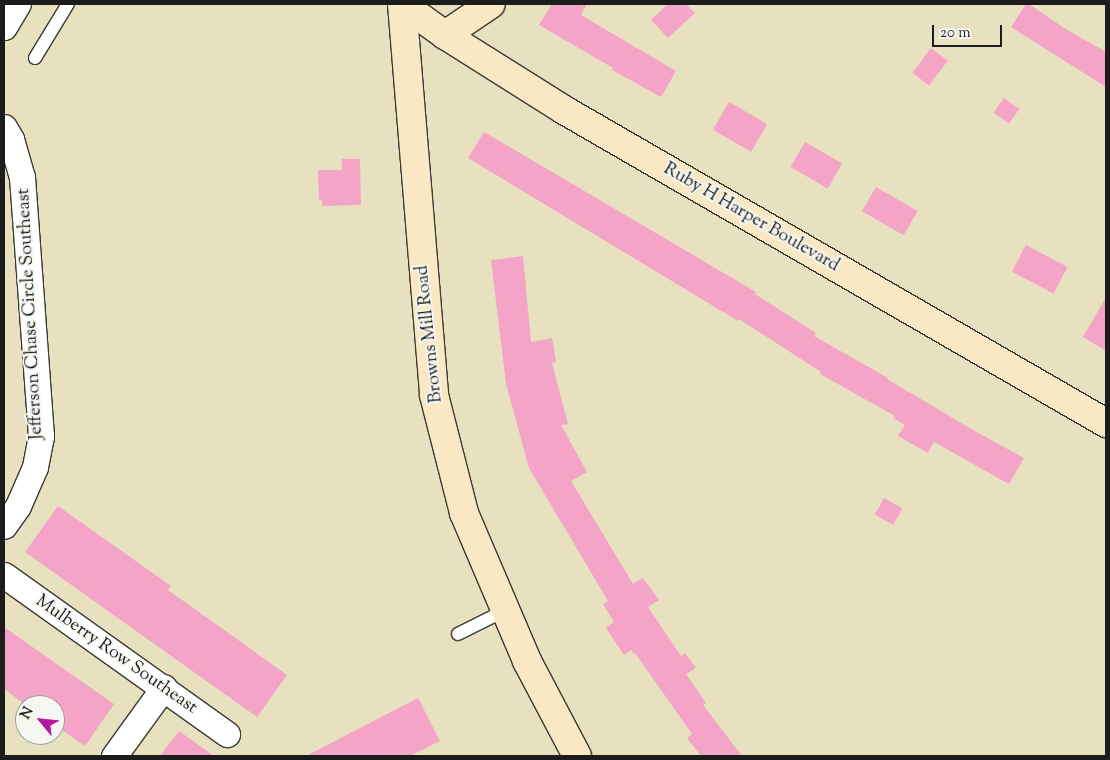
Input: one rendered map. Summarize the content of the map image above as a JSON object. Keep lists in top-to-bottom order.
{
  "streets": {
    "street": [
      "Ruby H Harper Boulevard",
      "Jefferson Chase Circle Southeast",
      "Browns Mill Road",
      "Mulberry Row Southeast"
    ]
  },
  "crossings": [
    ["Ruby H Harper Boulevard", "Browns Mill Road"]
  ],
  "scale_bar": "20 m",
  "north": "top left"
}
